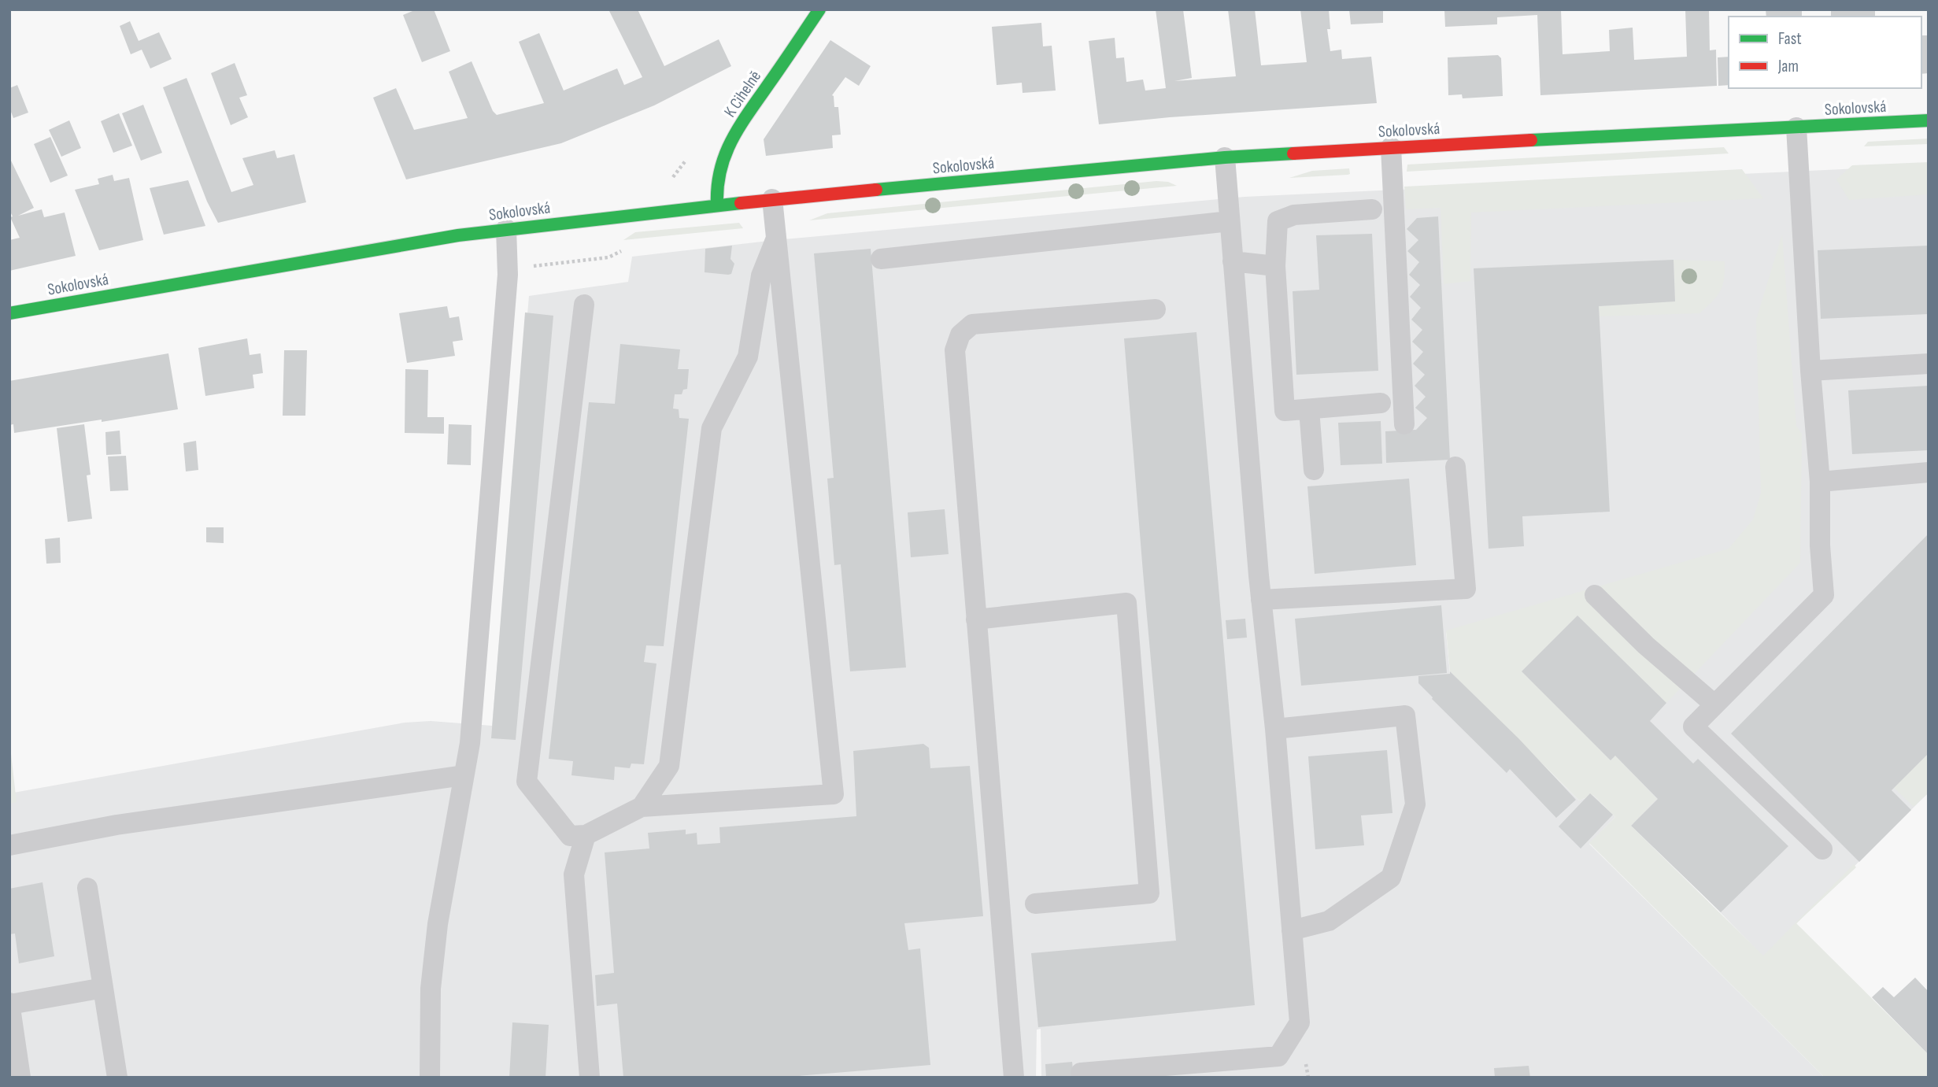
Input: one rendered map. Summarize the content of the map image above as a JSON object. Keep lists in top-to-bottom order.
{
  "streets": {
    "main road": ["K Cihelně", "Sokolovská"]
  },
  "crossings": [
    ["K Cihelně", "Sokolovská"]
  ],
  "legend": ["Fast", "Jam"]
}
